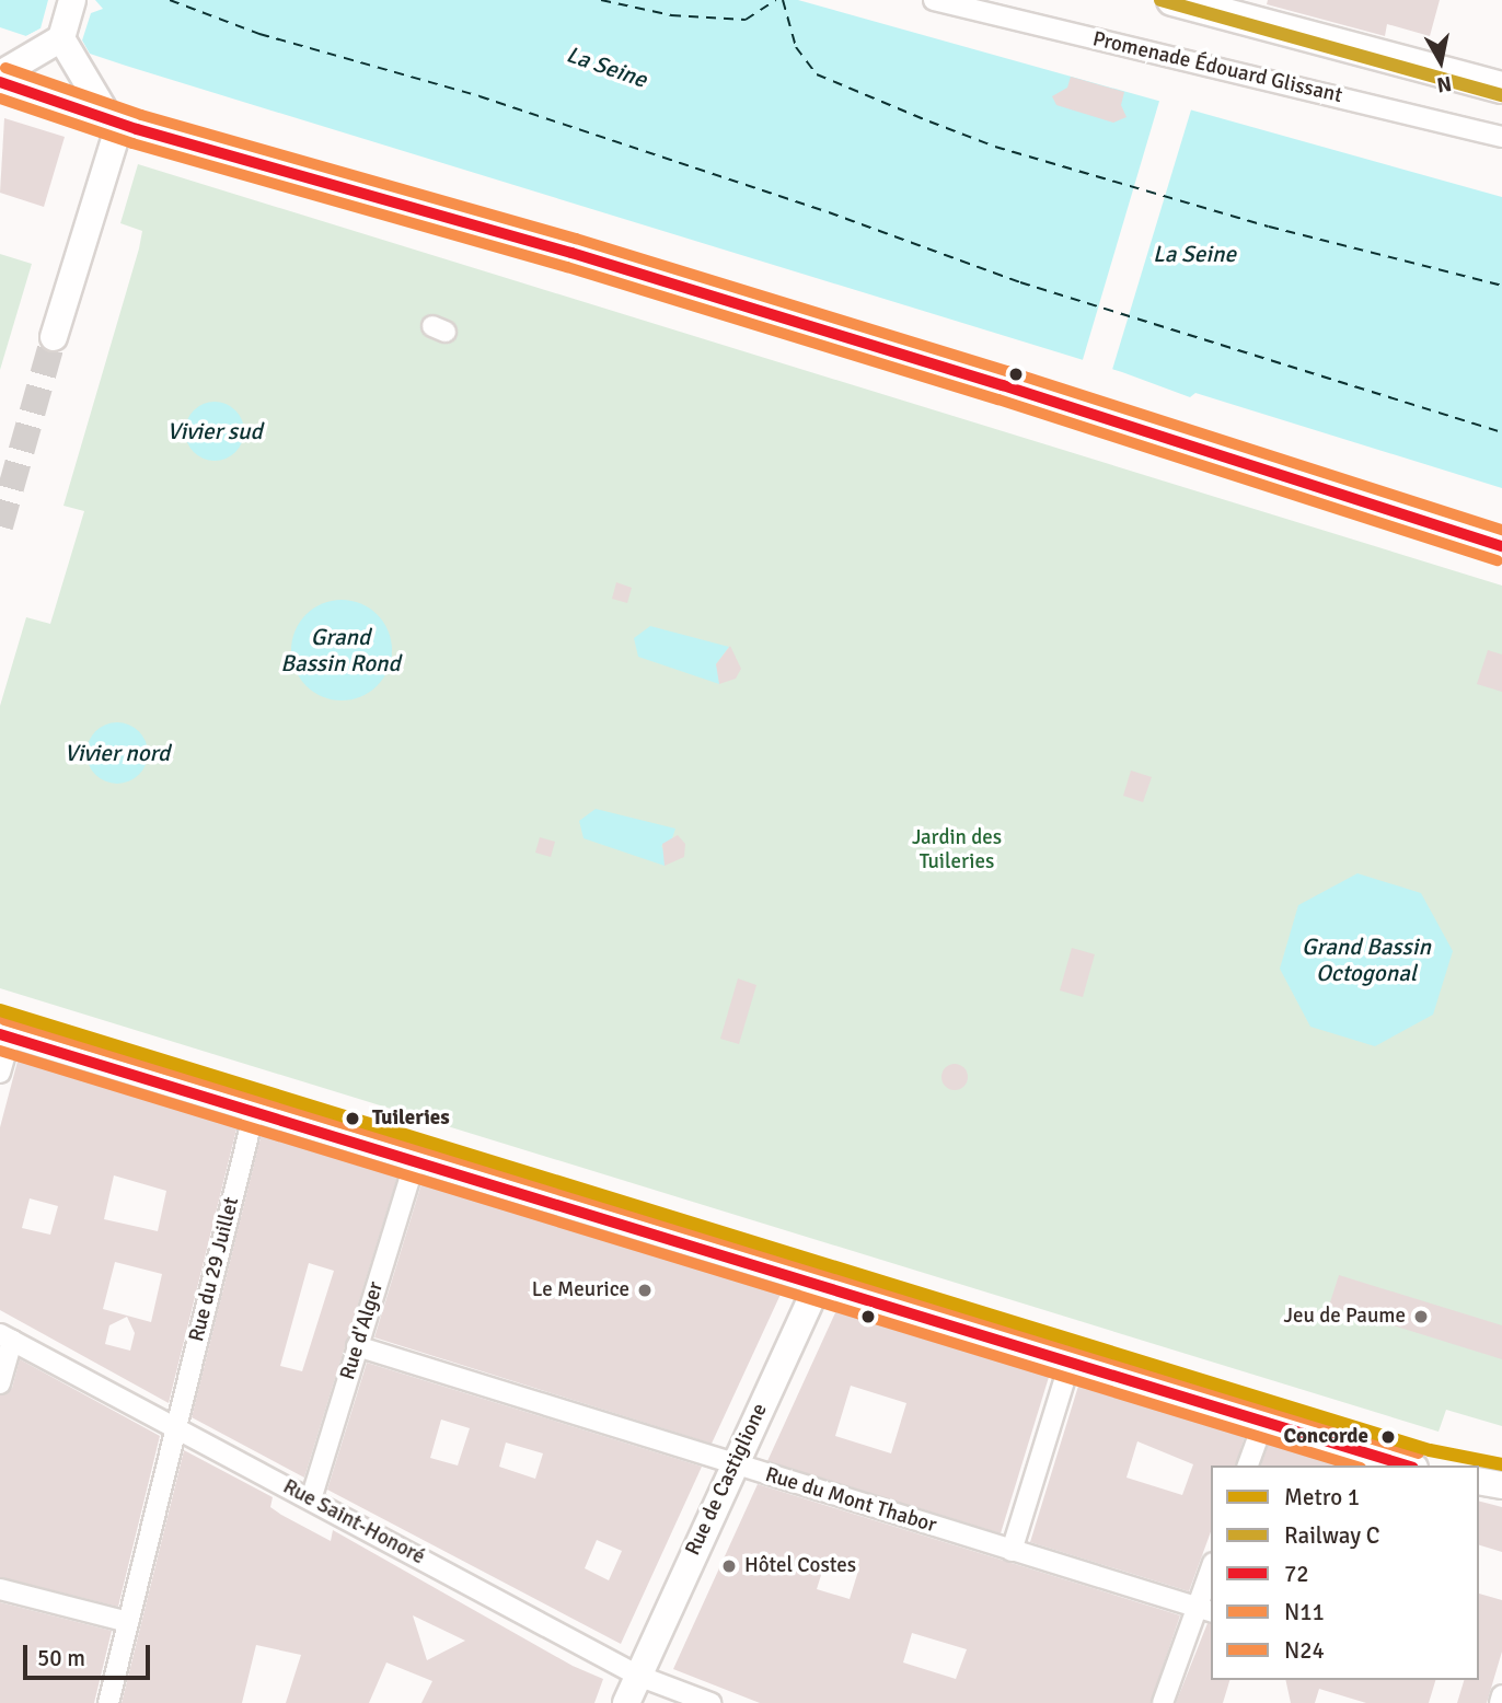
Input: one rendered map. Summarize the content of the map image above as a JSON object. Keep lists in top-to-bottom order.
{
  "streets": {
    "street": [
      "Promenade Édouard Glissant",
      "Rue du 29 Juillet",
      "Rue d'Alger",
      "Rue de Castiglione",
      "Rue du Mont Thabor",
      "Rue Saint-Honoré"
    ]
  },
  "crossings": [
    ["Rue du 29 Juillet", "Rue Saint-Honoré"],
    ["Rue d'Alger", "Rue du Mont Thabor"],
    ["Rue d'Alger", "Rue Saint-Honoré"],
    ["Rue de Castiglione", "Rue du Mont Thabor"],
    ["Rue de Castiglione", "Rue Saint-Honoré"]
  ],
  "water": [
    "La Seine",
    "Vivier sud",
    "Grand Bassin Rond",
    "Vivier nord",
    "Grand Bassin Octogonal"
  ],
  "parks": ["Jardin des Tuileries"],
  "places": [
    "Tuileries",
    "Le Meurice",
    "Jeu de Paume",
    "Concorde",
    "Hôtel Costes"
  ],
  "lines": [
    "rail line C",
    "transit line N24",
    "transit line 72",
    "transit line N11",
    "metro line 1"
  ],
  "legend": [
    "Metro 1",
    "Railway C",
    "72",
    "N11",
    "N24"
  ],
  "scale_bar": "50 m",
  "north": "bottom"
}
